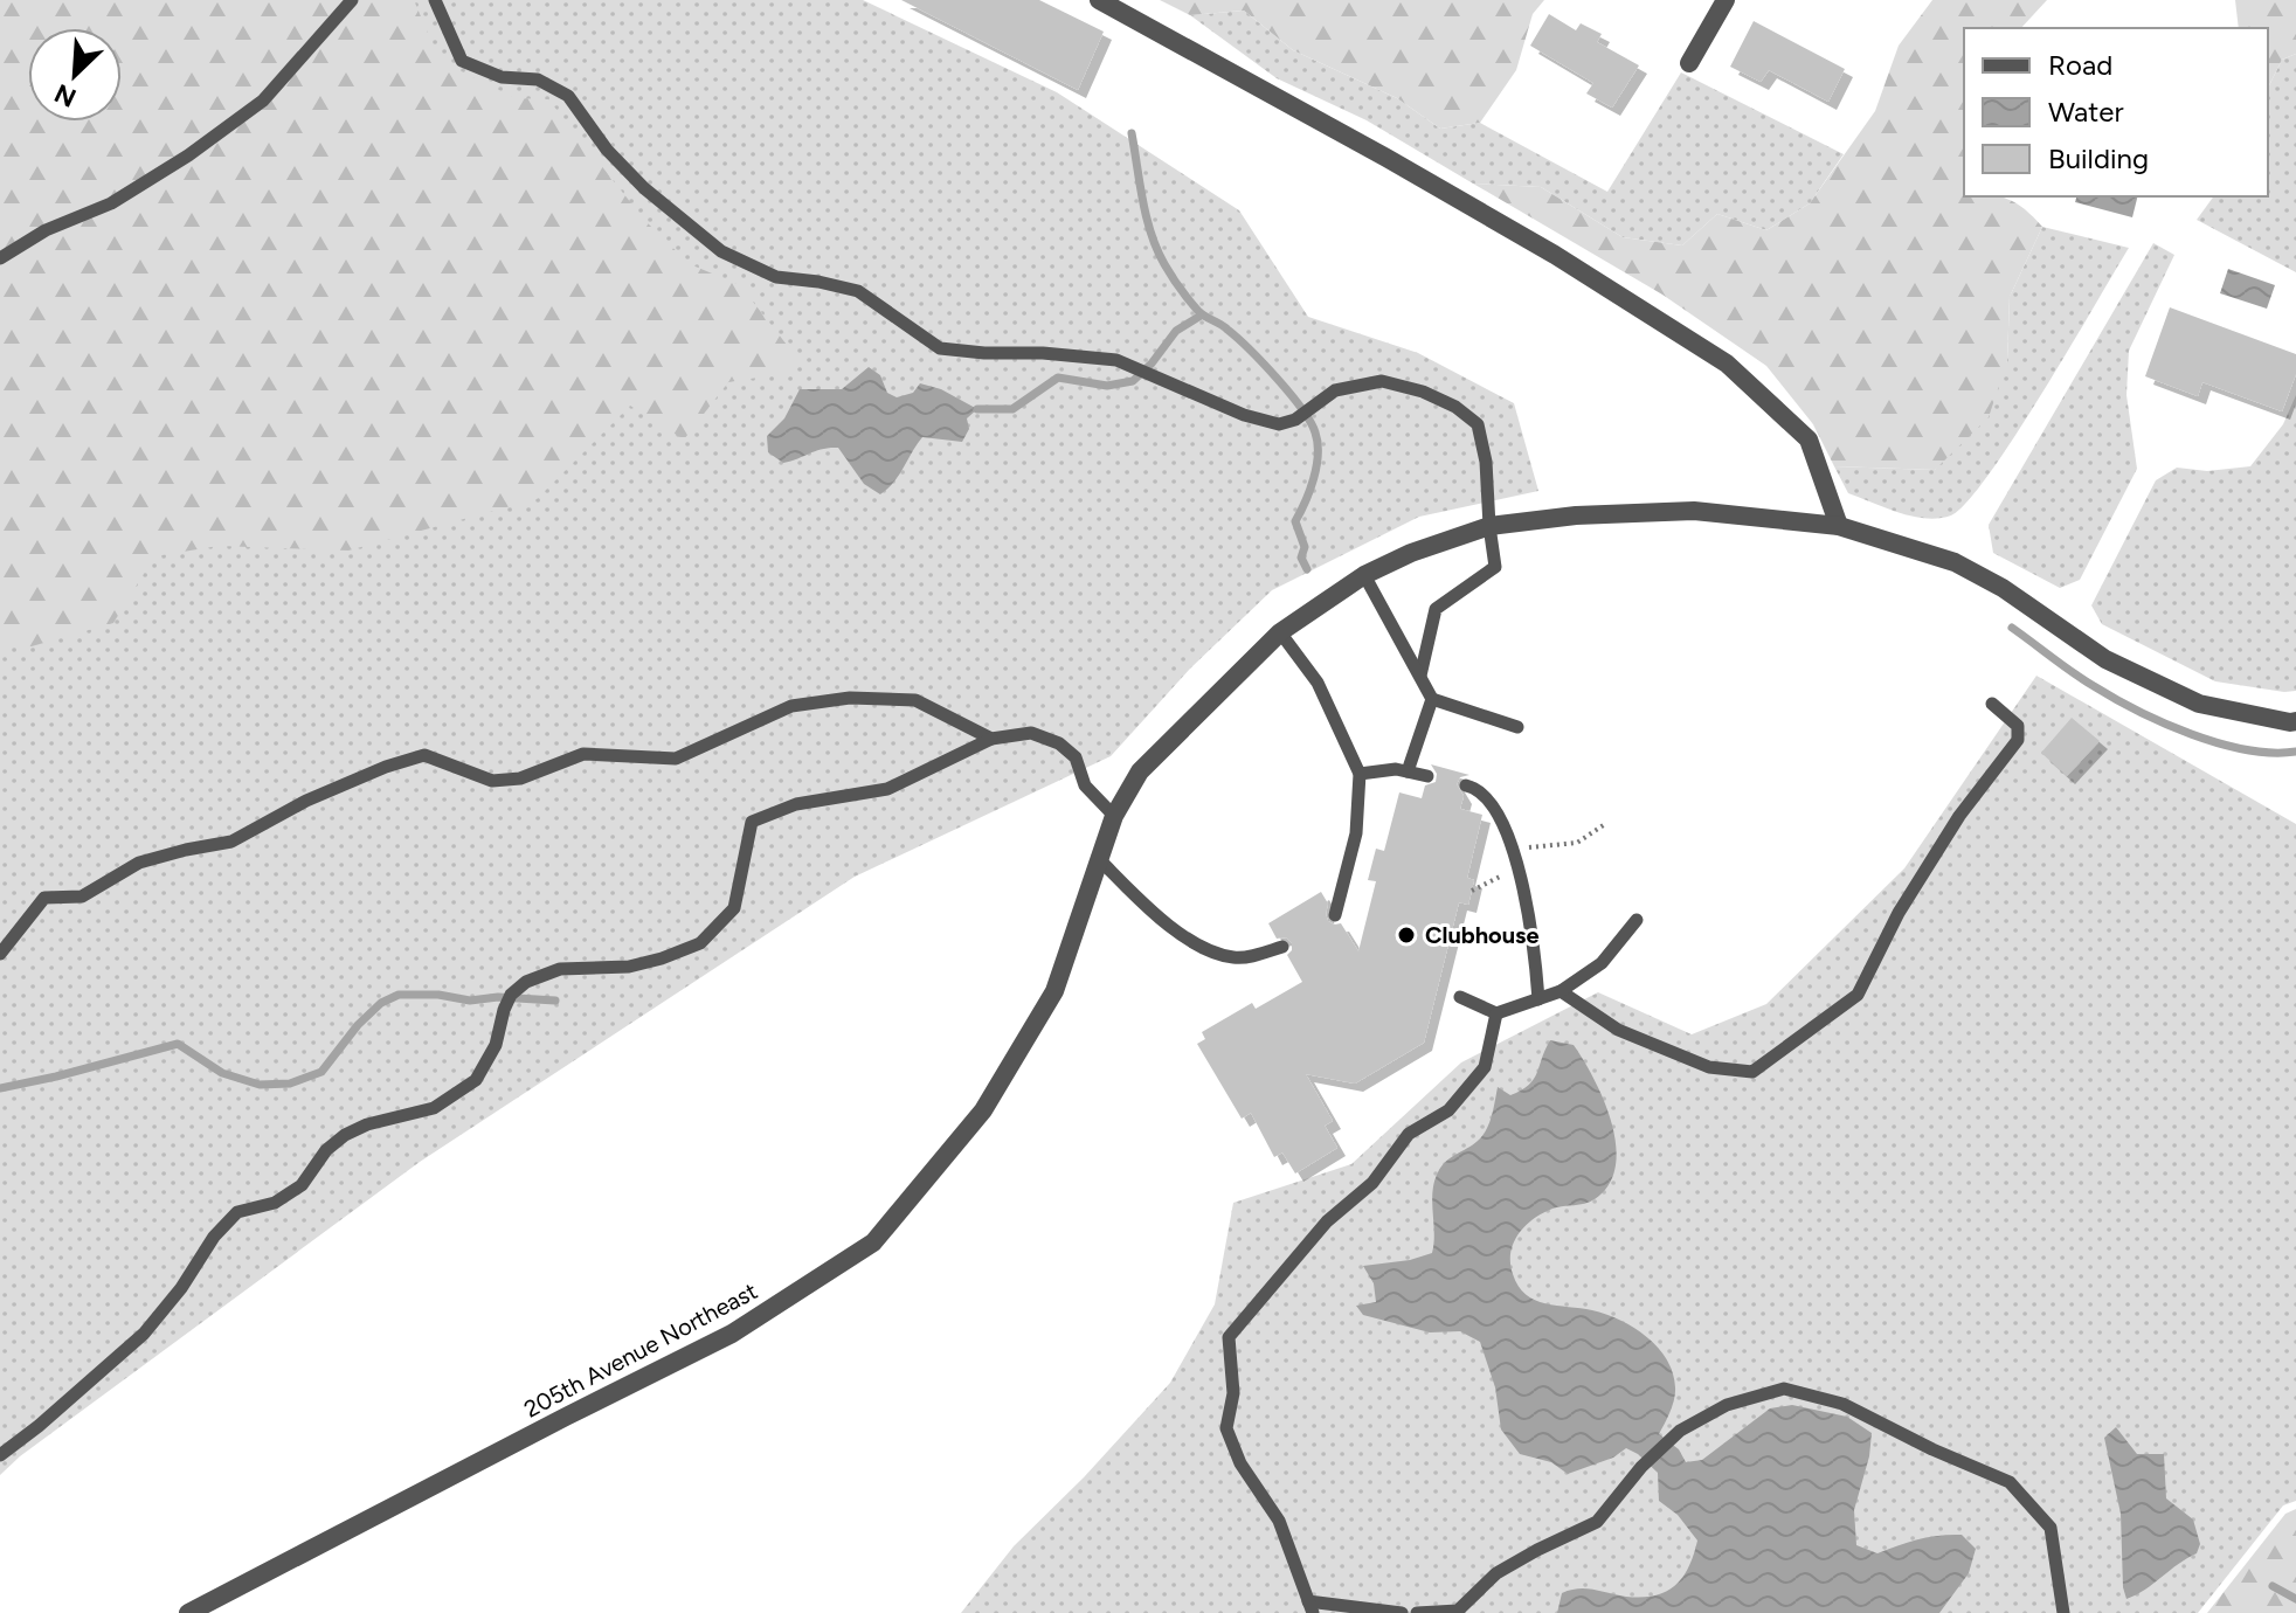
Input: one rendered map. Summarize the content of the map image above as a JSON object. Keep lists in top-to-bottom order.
{
  "streets": {
    "street": ["205th Avenue Northeast"]
  },
  "places": ["Clubhouse"],
  "legend": ["Road", "Water", "Building"],
  "north": "bottom left"
}
